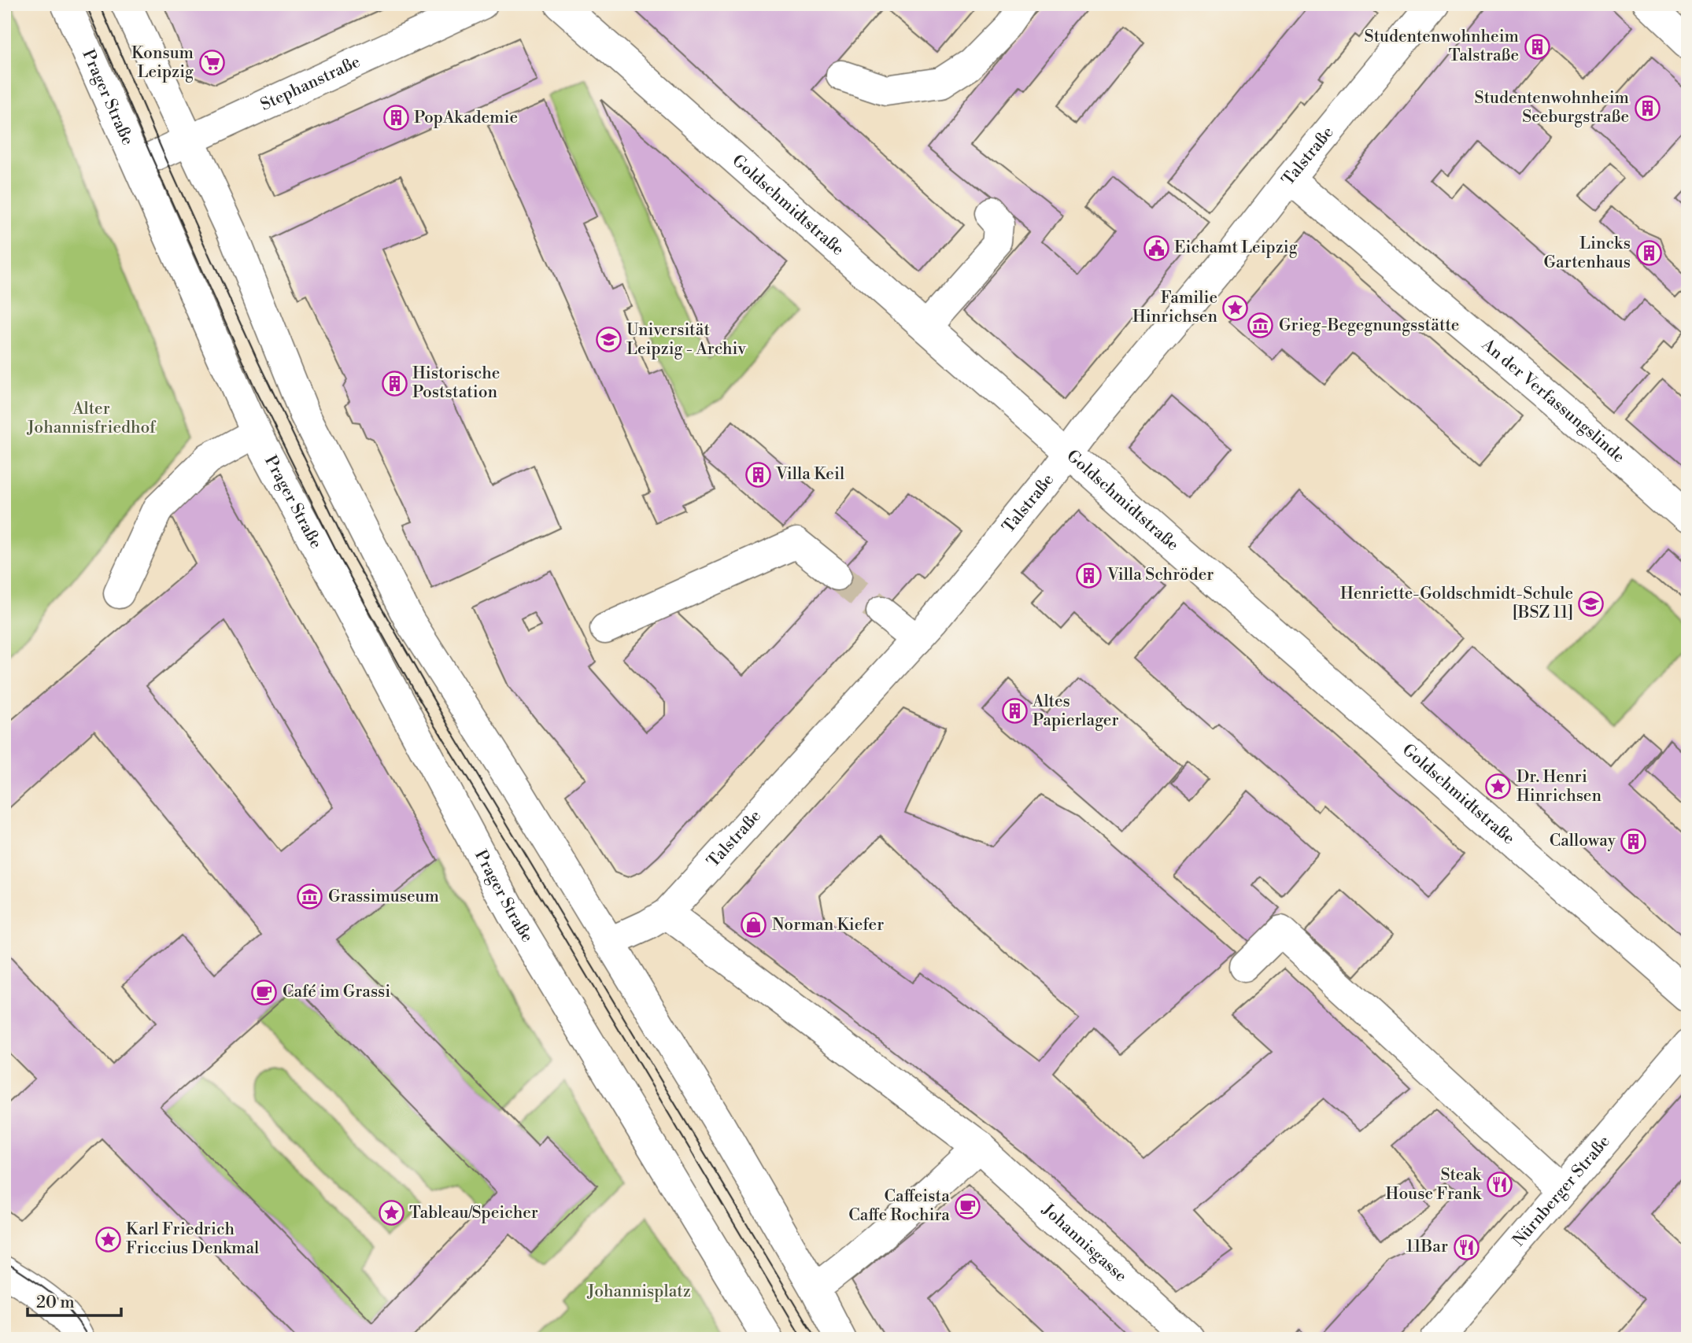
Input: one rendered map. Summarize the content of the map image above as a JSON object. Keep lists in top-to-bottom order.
{
  "streets": {
    "street": [
      "Stephanstraße",
      "Prager Straße",
      "Talstraße",
      "Goldschmidtstraße",
      "An der Verfassungslinde",
      "Nürnberger Straße",
      "Johannisgasse"
    ]
  },
  "crossings": [
    ["Stephanstraße", "Prager Straße"],
    ["Talstraße", "Goldschmidtstraße"],
    ["Talstraße", "An der Verfassungslinde"]
  ],
  "parks": ["Alter Johannisfriedhof", "Johannisplatz"],
  "places": {
    "building": [
      "Studentenwohnheim Talstraße",
      "Studentenwohnheim Seeburgstraße",
      "PopAkademie",
      "Lincks Gartenhaus",
      "Historische Poststation",
      "Villa Keil",
      "Villa Schröder",
      "Altes Papierlager",
      "Calloway"
    ],
    "supermarket": ["Konsum Leipzig"],
    "public building": ["Eichamt Leipzig"],
    "place": [
      "Familie Hinrichsen",
      "Dr. Henri Hinrichsen",
      "Tableau/Speicher",
      "Karl Friedrich Friccius Denkmal"
    ],
    "museum": ["Grieg-Begegnungsstätte", "Grassimuseum"],
    "school or university": ["Universität Leipzig - Archiv", "Henriette-Goldschmidt-Schule [BSZ 11]"],
    "shop": ["Norman Kiefer"],
    "cafe": ["Café im Grassi", "Caffeista Caffe Rochira"],
    "restaurant": ["Steak House Frank", "11Bar"]
  },
  "scale_bar": "20 m"
}
